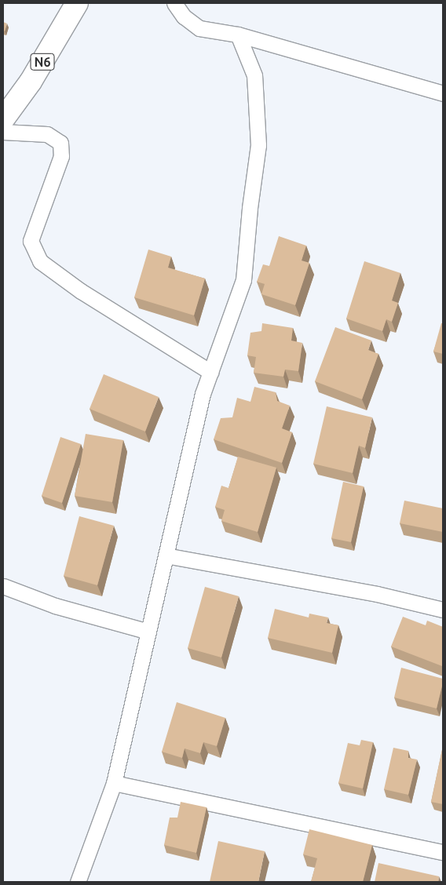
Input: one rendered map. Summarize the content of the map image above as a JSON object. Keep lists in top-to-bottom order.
{
  "streets": {
    "main road": ["N6"]
  }
}
